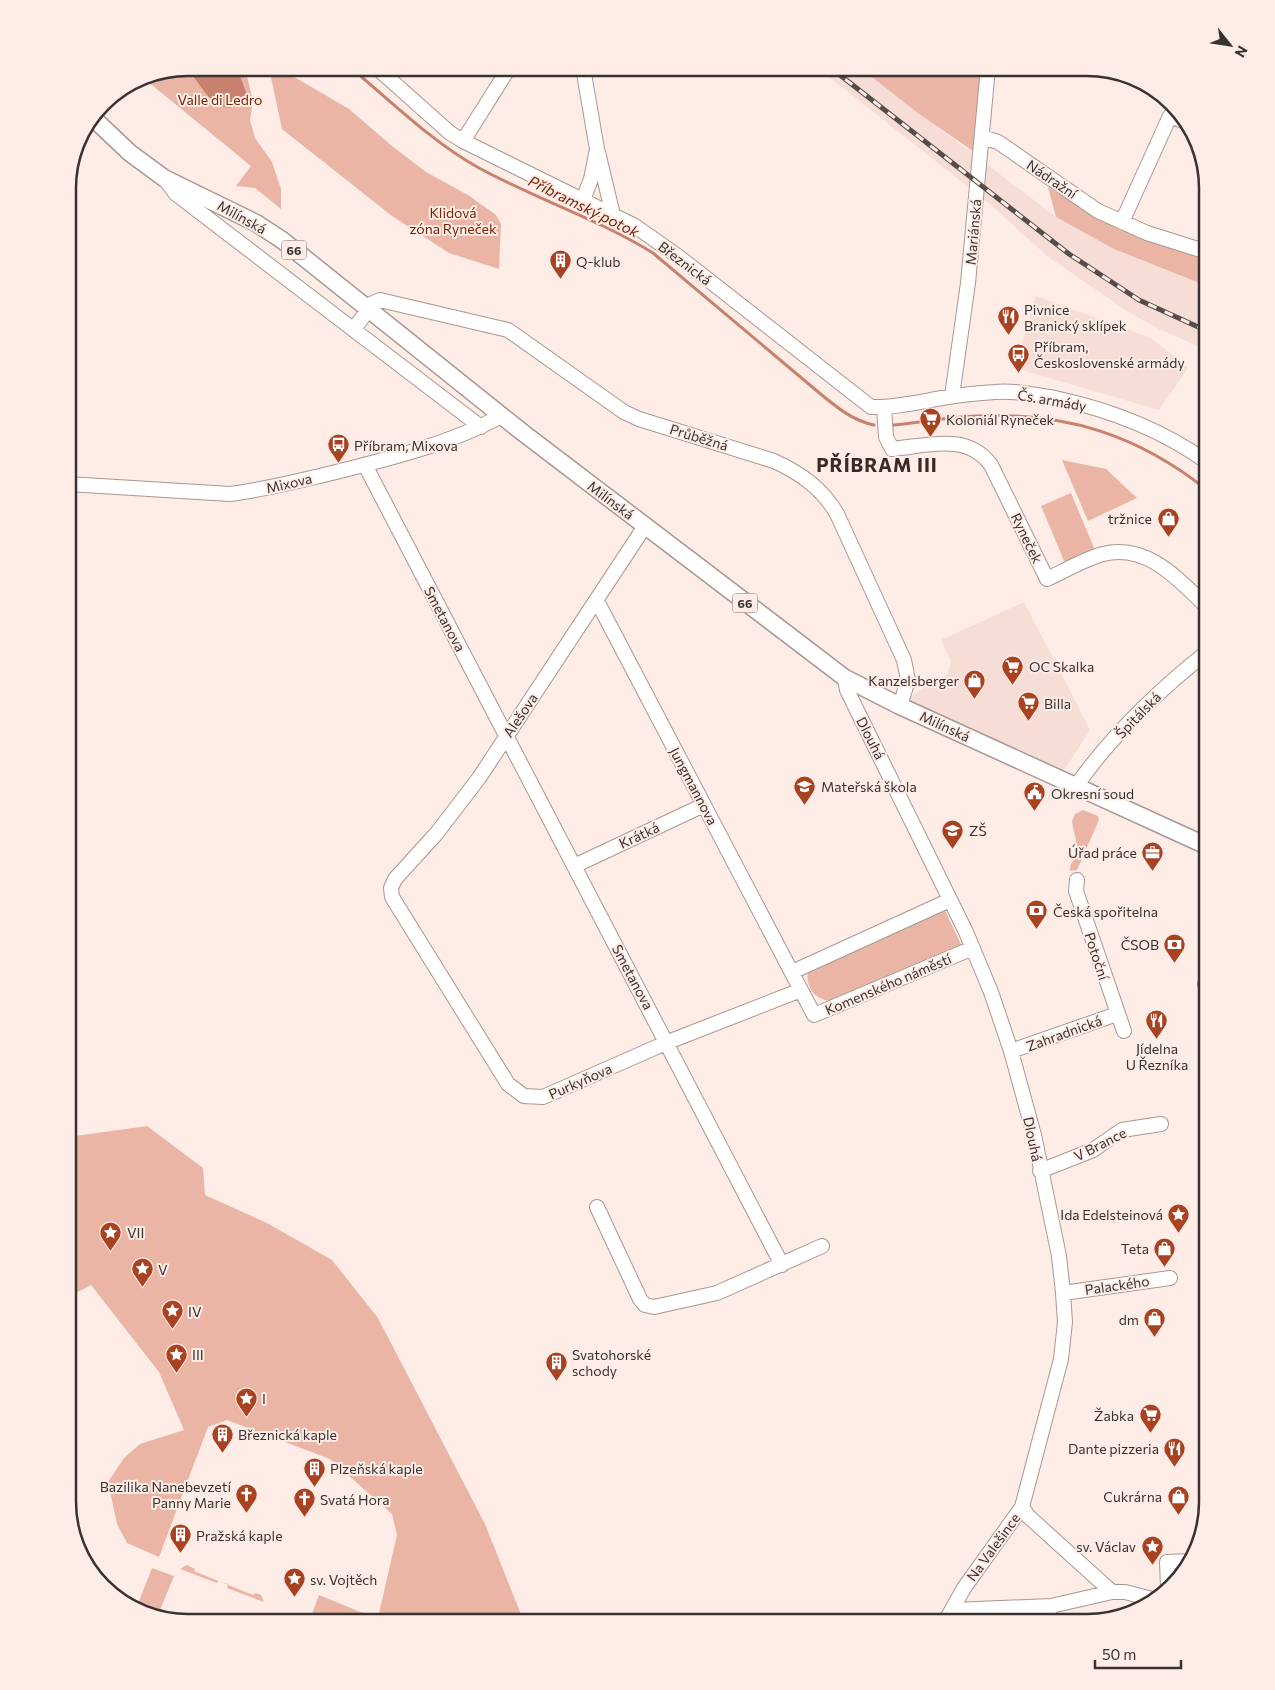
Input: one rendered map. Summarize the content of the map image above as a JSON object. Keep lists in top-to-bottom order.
{
  "streets": {
    "main road": ["Milínská", "66"],
    "street": [
      "Nádražní",
      "Mariánská",
      "Březnická",
      "Čs. armády",
      "Průběžná",
      "Mixova",
      "Ryneček",
      "Smetanova",
      "Alešova",
      "Špitálská",
      "Dlouhá",
      "Jungmannova",
      "Krátká",
      "Potoční",
      "Komenského náměstí",
      "Zahradnická",
      "Purkyňova",
      "V Brance",
      "Palackého",
      "Na Valešince"
    ]
  },
  "crossings": [
    ["Nádražní", "Mariánská"],
    ["Milínská", "Průběžná"],
    ["Milínská", "Mixova"],
    ["Milínská", "Alešova"],
    ["Milínská", "Špitálská"],
    ["Milínská", "Dlouhá"],
    ["Mariánská", "Čs. armády"],
    ["Březnická", "Čs. armády"],
    ["Březnická", "Ryneček"],
    ["Čs. armády", "Ryneček"],
    ["Mixova", "Smetanova"],
    ["Smetanova", "Alešova"],
    ["Smetanova", "Krátká"],
    ["Smetanova", "Purkyňova"],
    ["Alešova", "Jungmannova"],
    ["Alešova", "Purkyňova"],
    ["Dlouhá", "Komenského náměstí"],
    ["Dlouhá", "Zahradnická"],
    ["Dlouhá", "V Brance"],
    ["Dlouhá", "Palackého"],
    ["Dlouhá", "Na Valešince"],
    ["Jungmannova", "Krátká"],
    ["Jungmannova", "Komenského náměstí"],
    ["Potoční", "Zahradnická"],
    ["Komenského náměstí", "Purkyňova"]
  ],
  "districts": ["PŘÍBRAM III"],
  "water": ["Příbramský potok"],
  "parks": ["Valle di Ledro", "Klidová zóna Ryneček"],
  "places": {
    "building": [
      "Q-klub",
      "Svatohorské schody",
      "Březnická kaple",
      "Plzeňská kaple",
      "Pražská kaple"
    ],
    "restaurant": ["Pivnice Branický sklípek", "Jídelna U Řezníka", "Dante pizzeria"],
    "bus stop": ["Příbram, Československé armády", "Příbram, Mixova"],
    "supermarket": [
      "Koloniál Ryneček",
      "OC Skalka",
      "Billa",
      "Žabka"
    ],
    "shop": [
      "tržnice",
      "Kanzelsberger",
      "Teta",
      "dm",
      "Cukrárna"
    ],
    "school or university": ["Mateřská škola", "ZŠ"],
    "public building": ["Okresní soud"],
    "office": ["Úřad práce"],
    "bank": ["Česká spořitelna", "ČSOB"],
    "place": [
      "Ida Edelsteinová",
      "VII",
      "V",
      "IV",
      "III",
      "I",
      "sv. Václav",
      "sv. Vojtěch"
    ],
    "church": ["Bazilika Nanebevzetí Panny Marie", "Svatá Hora"]
  },
  "scale_bar": "50 m",
  "north": "bottom right"
}
